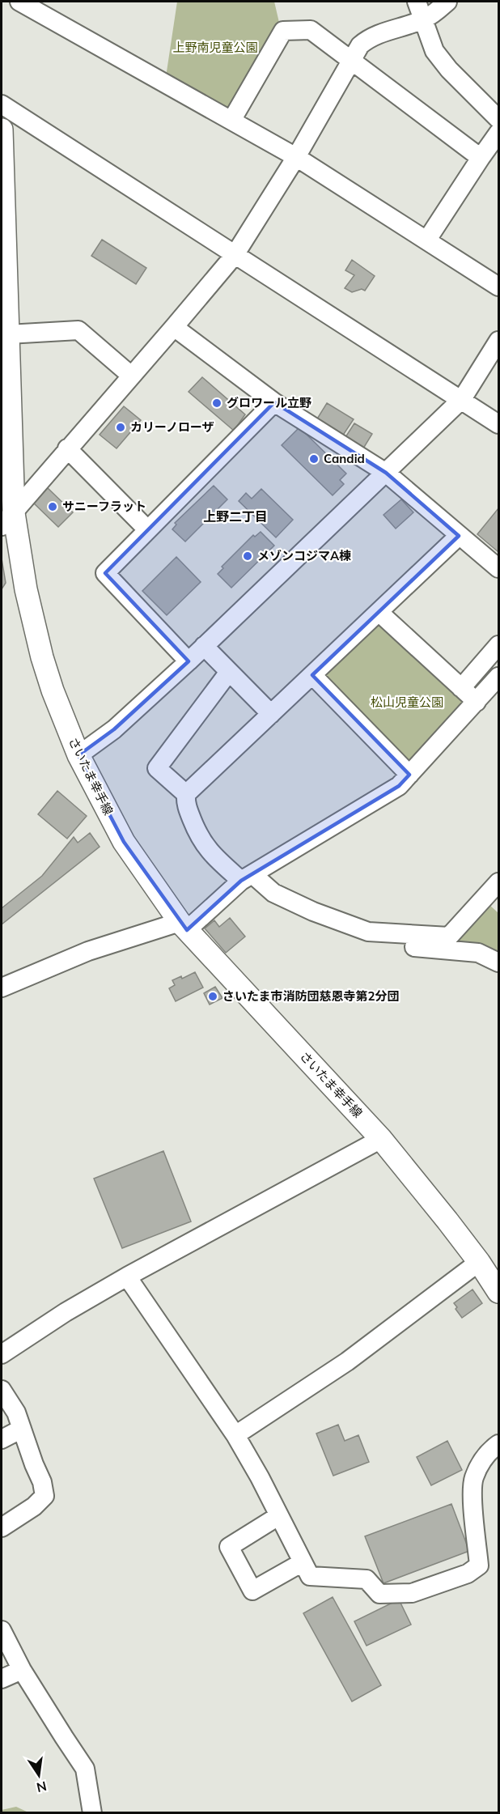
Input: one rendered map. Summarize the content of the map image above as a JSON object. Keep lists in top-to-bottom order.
{
  "streets": {
    "main road": ["さいたま幸手線"]
  },
  "districts": ["上野二丁目"],
  "parks": ["上野南児童公園", "松山児童公園"],
  "places": [
    "グロワール立野",
    "カリーノローザ",
    "Candid",
    "サニーフラット",
    "メゾンコジマA棟",
    "さいたま市消防団慈恩寺第2分団"
  ],
  "north": "bottom"
}
